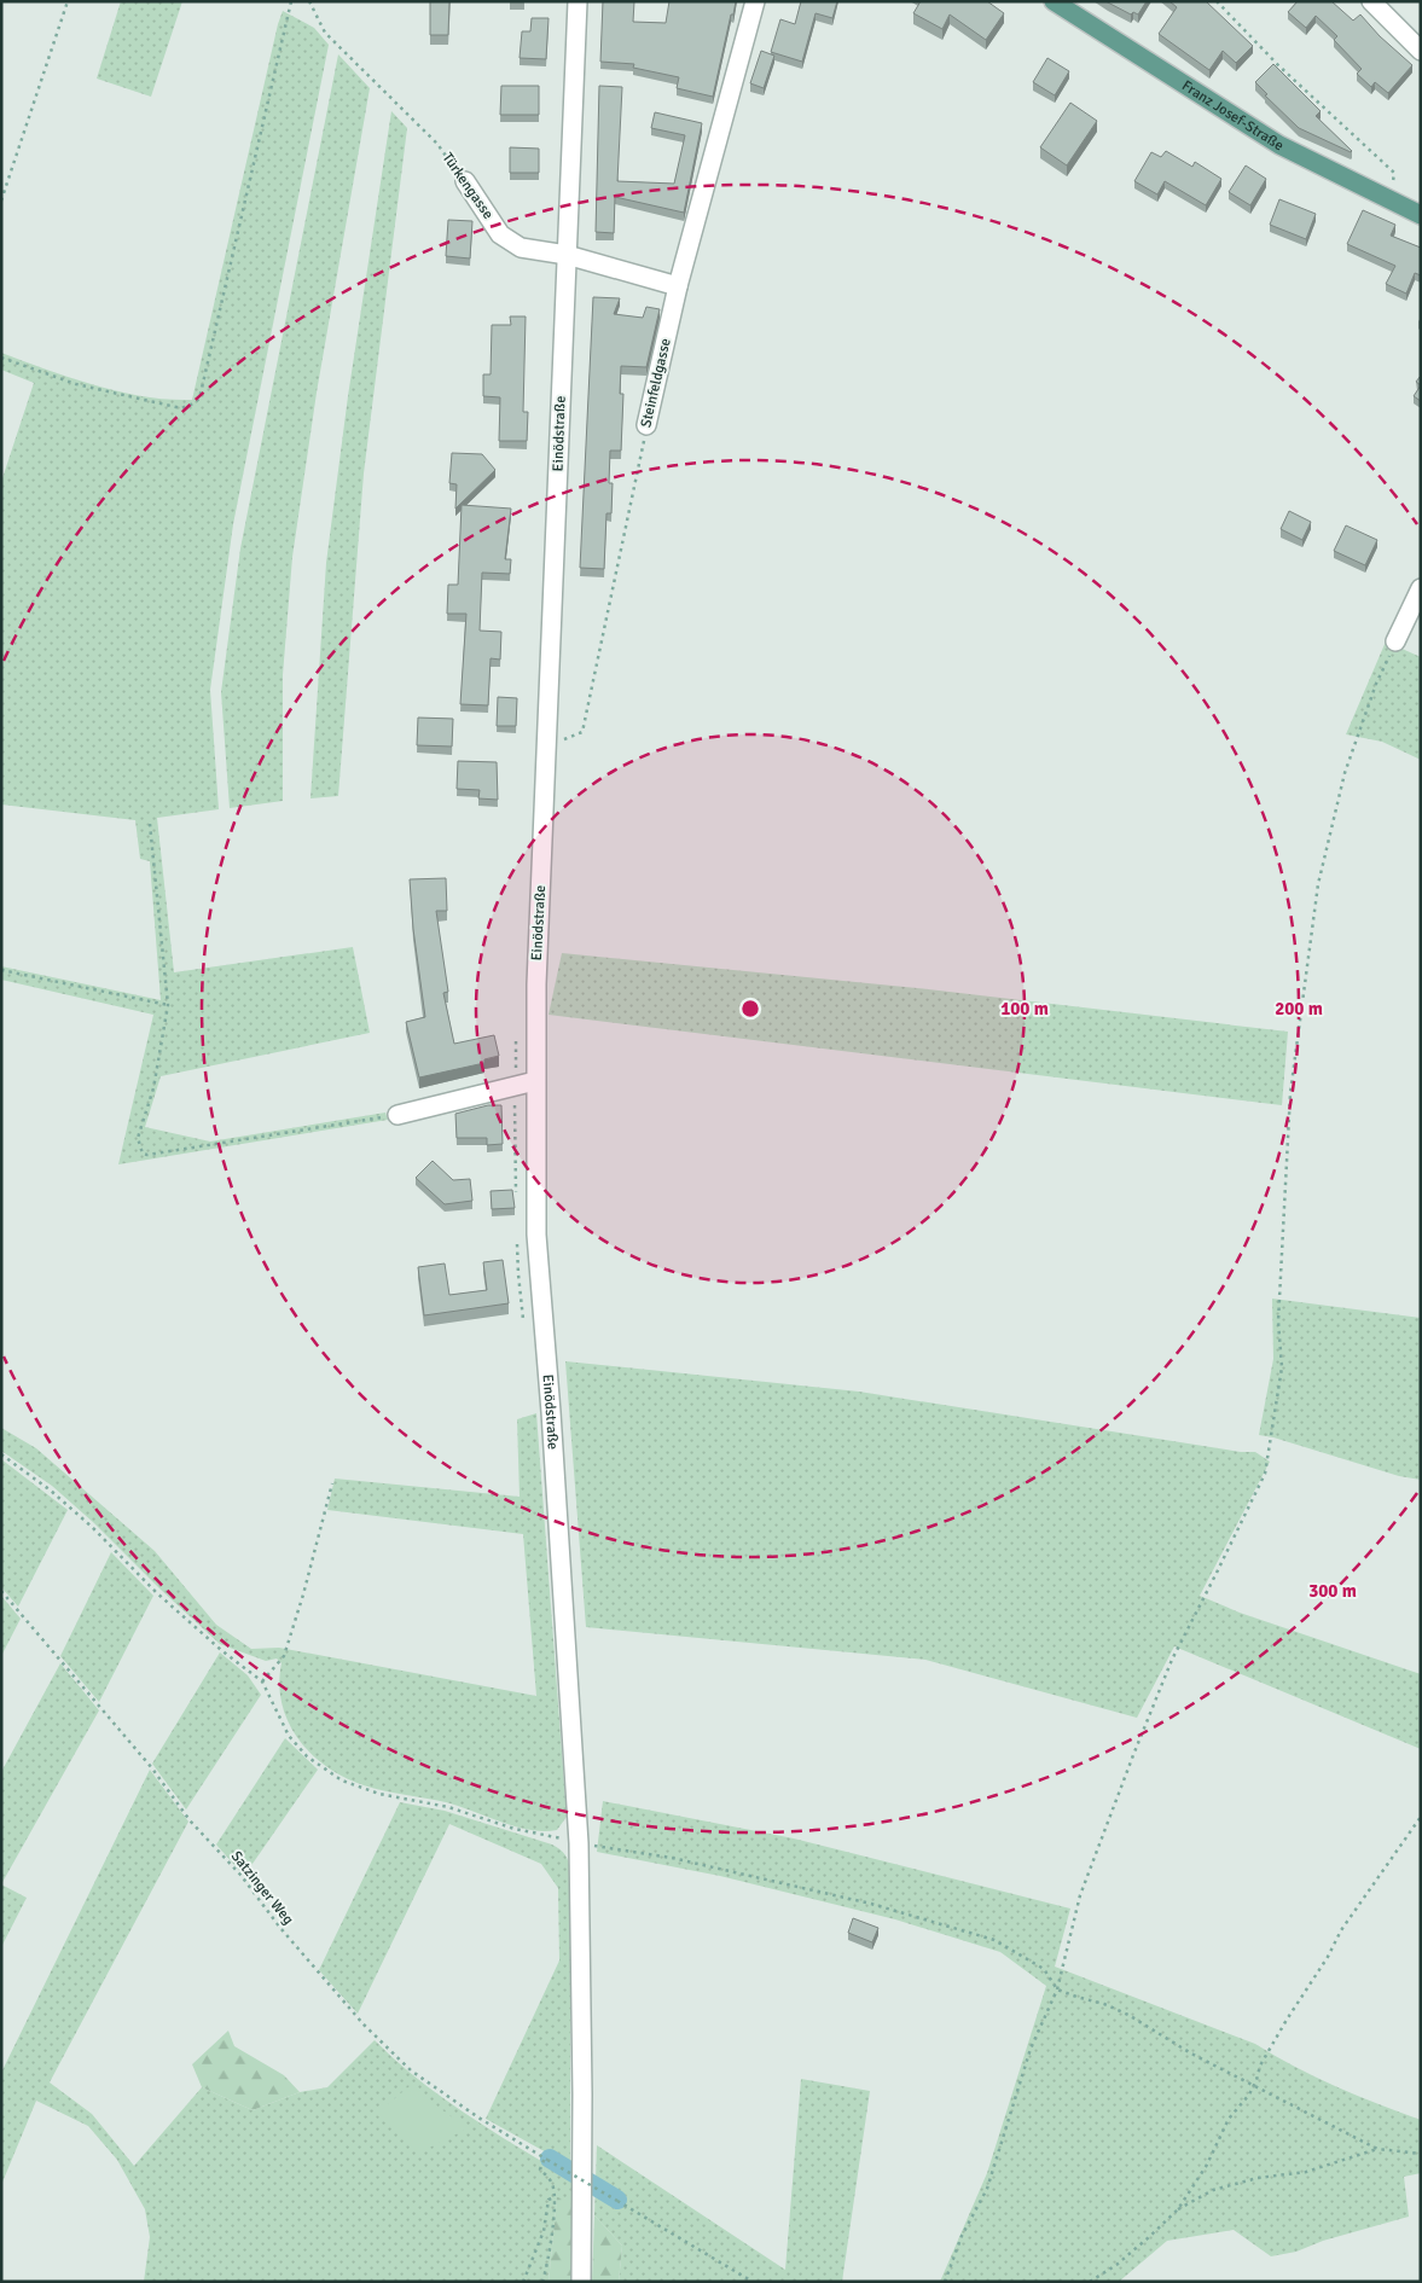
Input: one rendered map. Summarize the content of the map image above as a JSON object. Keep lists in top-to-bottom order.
{
  "streets": {
    "main road": ["Franz Josef-Straße"],
    "street": ["Türkengasse", "Steinfeldgasse", "Einödstraße"],
    "path": ["Satzinger Weg"]
  },
  "crossings": [
    ["Türkengasse", "Steinfeldgasse"],
    ["Türkengasse", "Einödstraße"],
    ["Steinfeldgasse", "Einödstraße"]
  ],
  "rings": ["100 m", "200 m", "300 m"]
}
